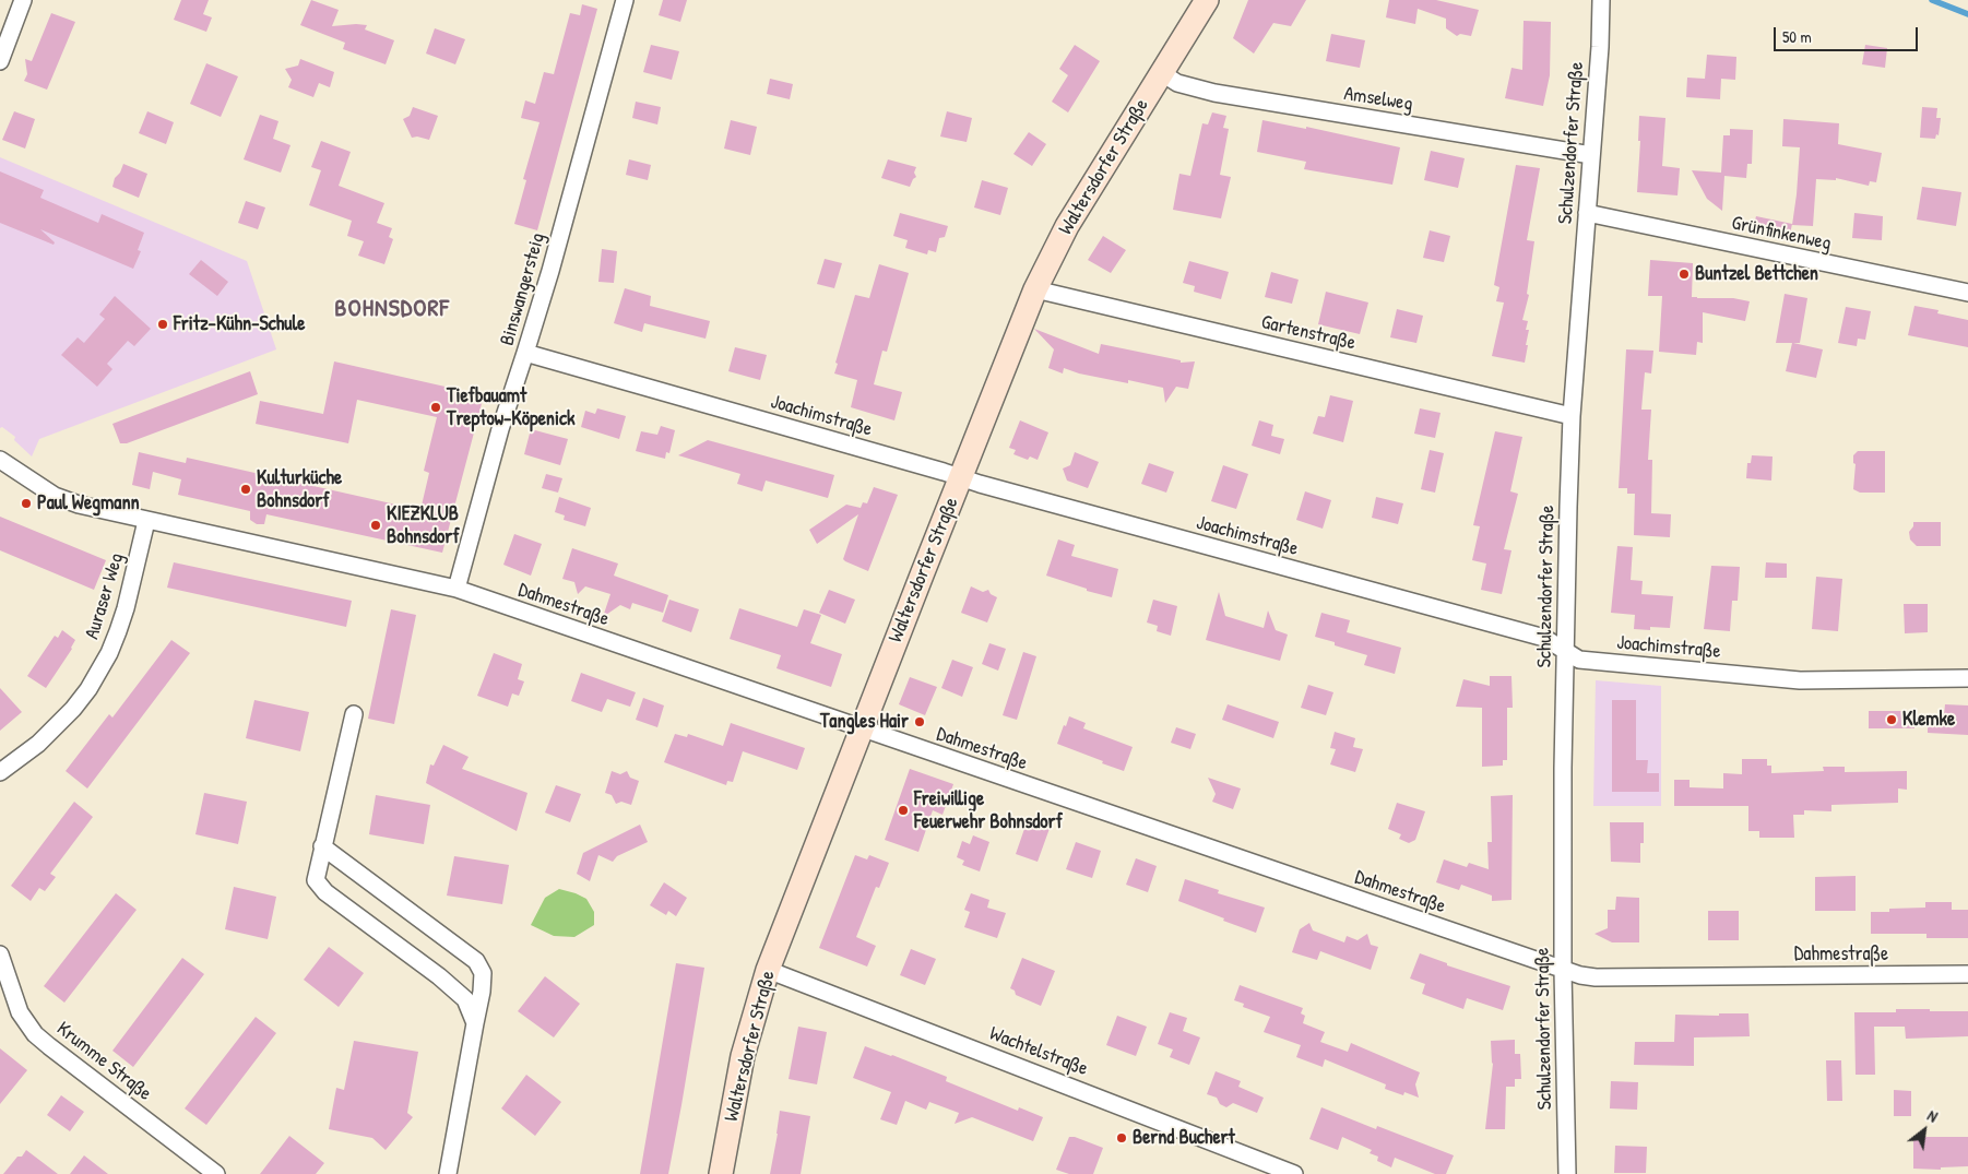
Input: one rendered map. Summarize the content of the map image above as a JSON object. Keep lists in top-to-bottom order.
{
  "streets": {
    "street": [
      "Amselweg",
      "Schulzendorfer Straße",
      "Waltersdorfer Straße",
      "Grünfinkenweg",
      "Binswangersteig",
      "Gartenstraße",
      "Joachimstraße",
      "Auraser Weg",
      "Dahmestraße",
      "Wachtelstraße",
      "Krumme Straße"
    ]
  },
  "crossings": [
    ["Amselweg", "Schulzendorfer Straße"],
    ["Amselweg", "Waltersdorfer Straße"],
    ["Schulzendorfer Straße", "Grünfinkenweg"],
    ["Schulzendorfer Straße", "Gartenstraße"],
    ["Schulzendorfer Straße", "Joachimstraße"],
    ["Schulzendorfer Straße", "Dahmestraße"],
    ["Waltersdorfer Straße", "Gartenstraße"],
    ["Waltersdorfer Straße", "Joachimstraße"],
    ["Waltersdorfer Straße", "Dahmestraße"],
    ["Waltersdorfer Straße", "Wachtelstraße"],
    ["Binswangersteig", "Joachimstraße"],
    ["Binswangersteig", "Dahmestraße"],
    ["Auraser Weg", "Dahmestraße"]
  ],
  "districts": ["BOHNSDORF"],
  "places": [
    "Buntzel Bettchen",
    "Fritz-Kühn-Schule",
    "Tiefbauamt Treptow-Köpenick",
    "Kulturküche Bohnsdorf",
    "Paul Wegmann",
    "KIEZKLUB Bohnsdorf",
    "Klemke",
    "Tangles Hair",
    "Freiwillige Feuerwehr Bohnsdorf",
    "Bernd Buchert"
  ],
  "scale_bar": "50 m",
  "north": "top right"
}
